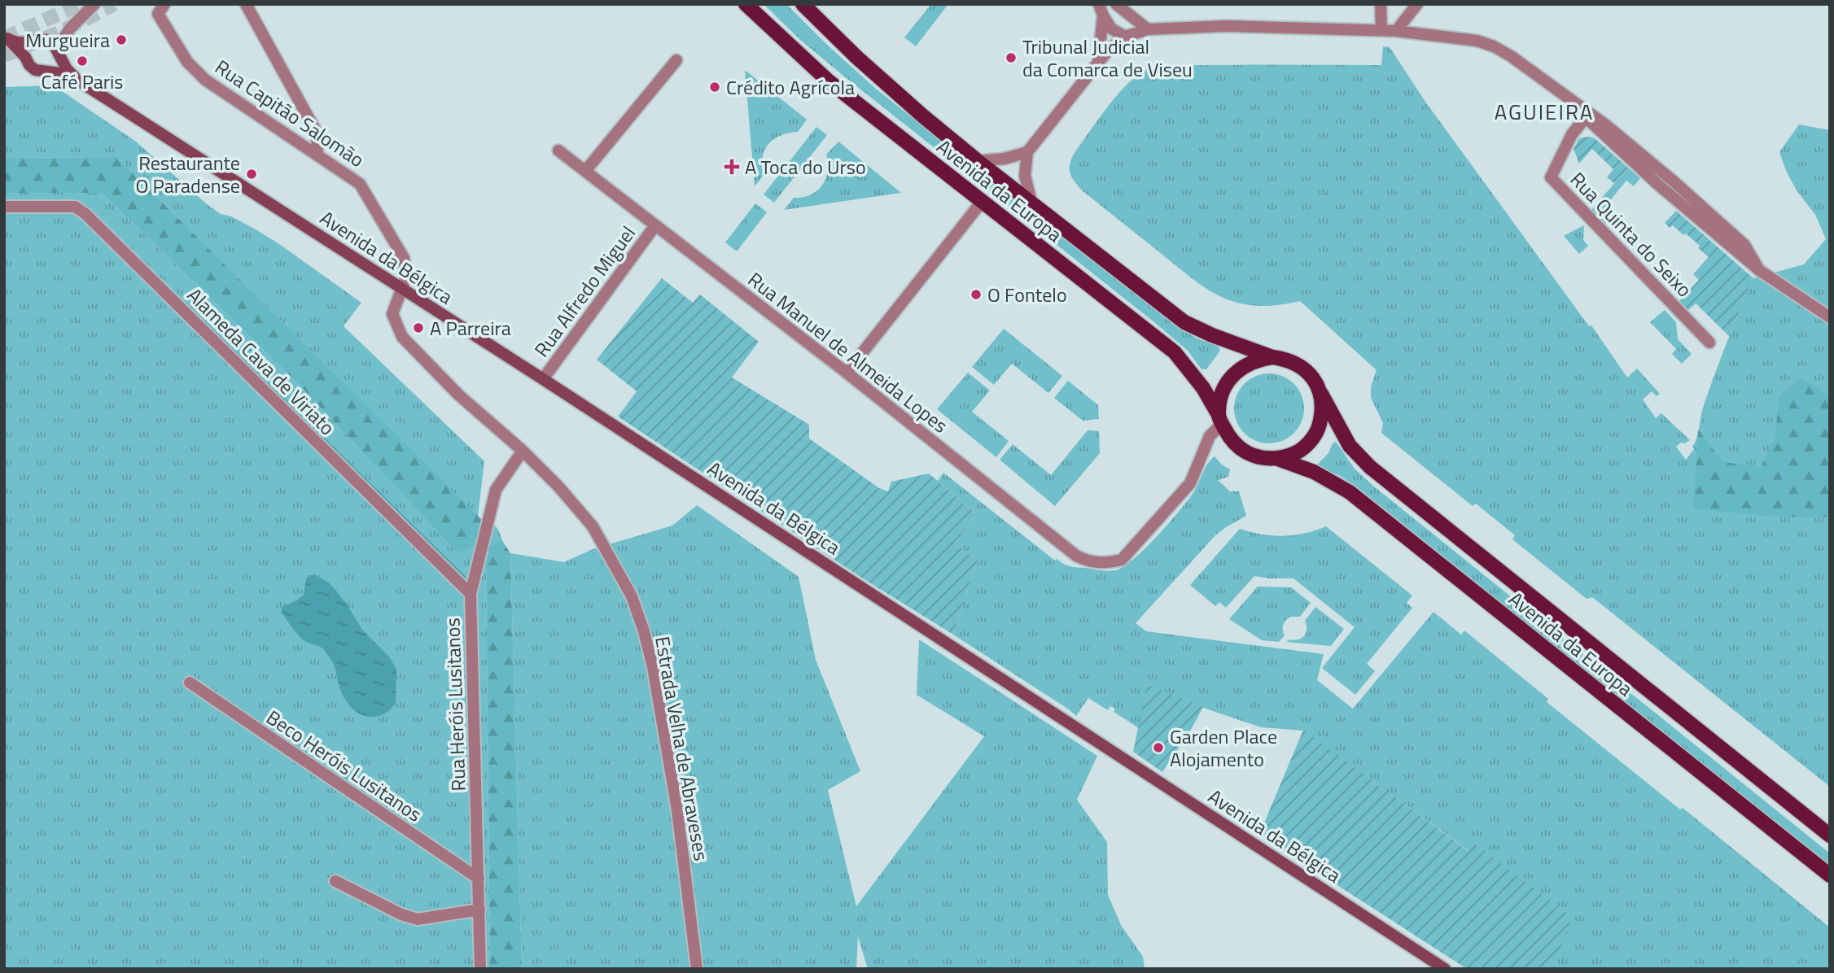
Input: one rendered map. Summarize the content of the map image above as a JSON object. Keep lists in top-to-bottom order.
{
  "streets": {
    "main road": ["Avenida da Europa", "Avenida da Bélgica"],
    "street": [
      "Rua Capitão Salomão",
      "Rua Quinta do Seixo",
      "Rua Alfredo Miguel",
      "Rua Manuel de Almeida Lopes",
      "Alameda Cava de Viriato",
      "Rua Heróis Lusitanos",
      "Estrada Velha de Abraveses",
      "Beco Heróis Lusitanos"
    ]
  },
  "crossings": [
    ["Rua Capitão Salomão", "Avenida da Bélgica"],
    ["Rua Capitão Salomão", "Estrada Velha de Abraveses"],
    ["Avenida da Europa", "Rua Manuel de Almeida Lopes"],
    ["Avenida da Bélgica", "Rua Alfredo Miguel"],
    ["Avenida da Bélgica", "Estrada Velha de Abraveses"],
    ["Rua Alfredo Miguel", "Rua Manuel de Almeida Lopes"],
    ["Alameda Cava de Viriato", "Rua Heróis Lusitanos"],
    ["Rua Heróis Lusitanos", "Estrada Velha de Abraveses"],
    ["Rua Heróis Lusitanos", "Beco Heróis Lusitanos"]
  ],
  "districts": ["AGUIEIRA"],
  "places": {
    "other": [
      "Murgueira",
      "Tribunal Judicial da Comarca de Viseu",
      "Café Paris",
      "Crédito Agrícola",
      "Restaurante O Paradense",
      "O Fontelo",
      "A Parreira",
      "Garden Place Alojamento"
    ],
    "health": ["A Toca do Urso"]
  }
}
